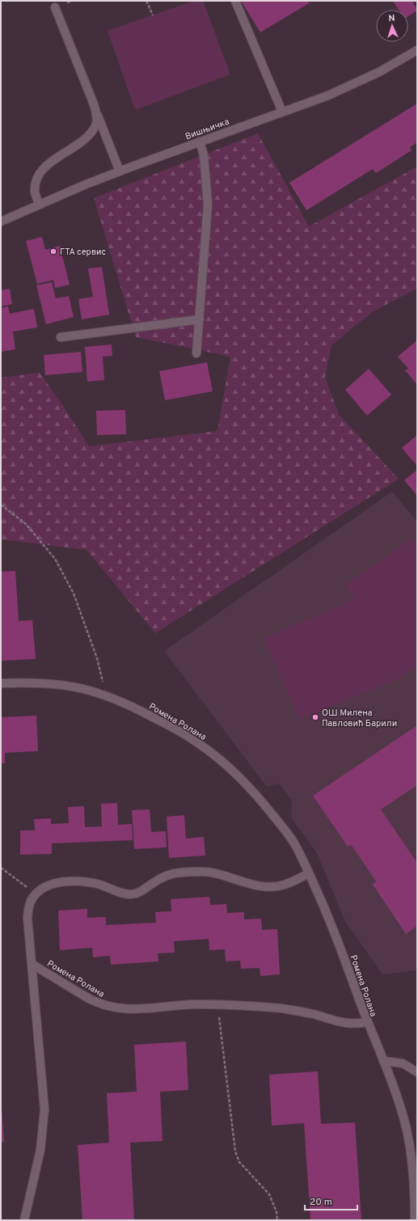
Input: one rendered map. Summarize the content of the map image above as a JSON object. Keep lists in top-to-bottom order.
{
  "streets": {
    "street": ["Вишњичка", "Ромена Ролана"]
  },
  "places": ["ГТА сервис", "ОШ Милена Павловић Барили"],
  "scale_bar": "20 m",
  "north": "top"
}
